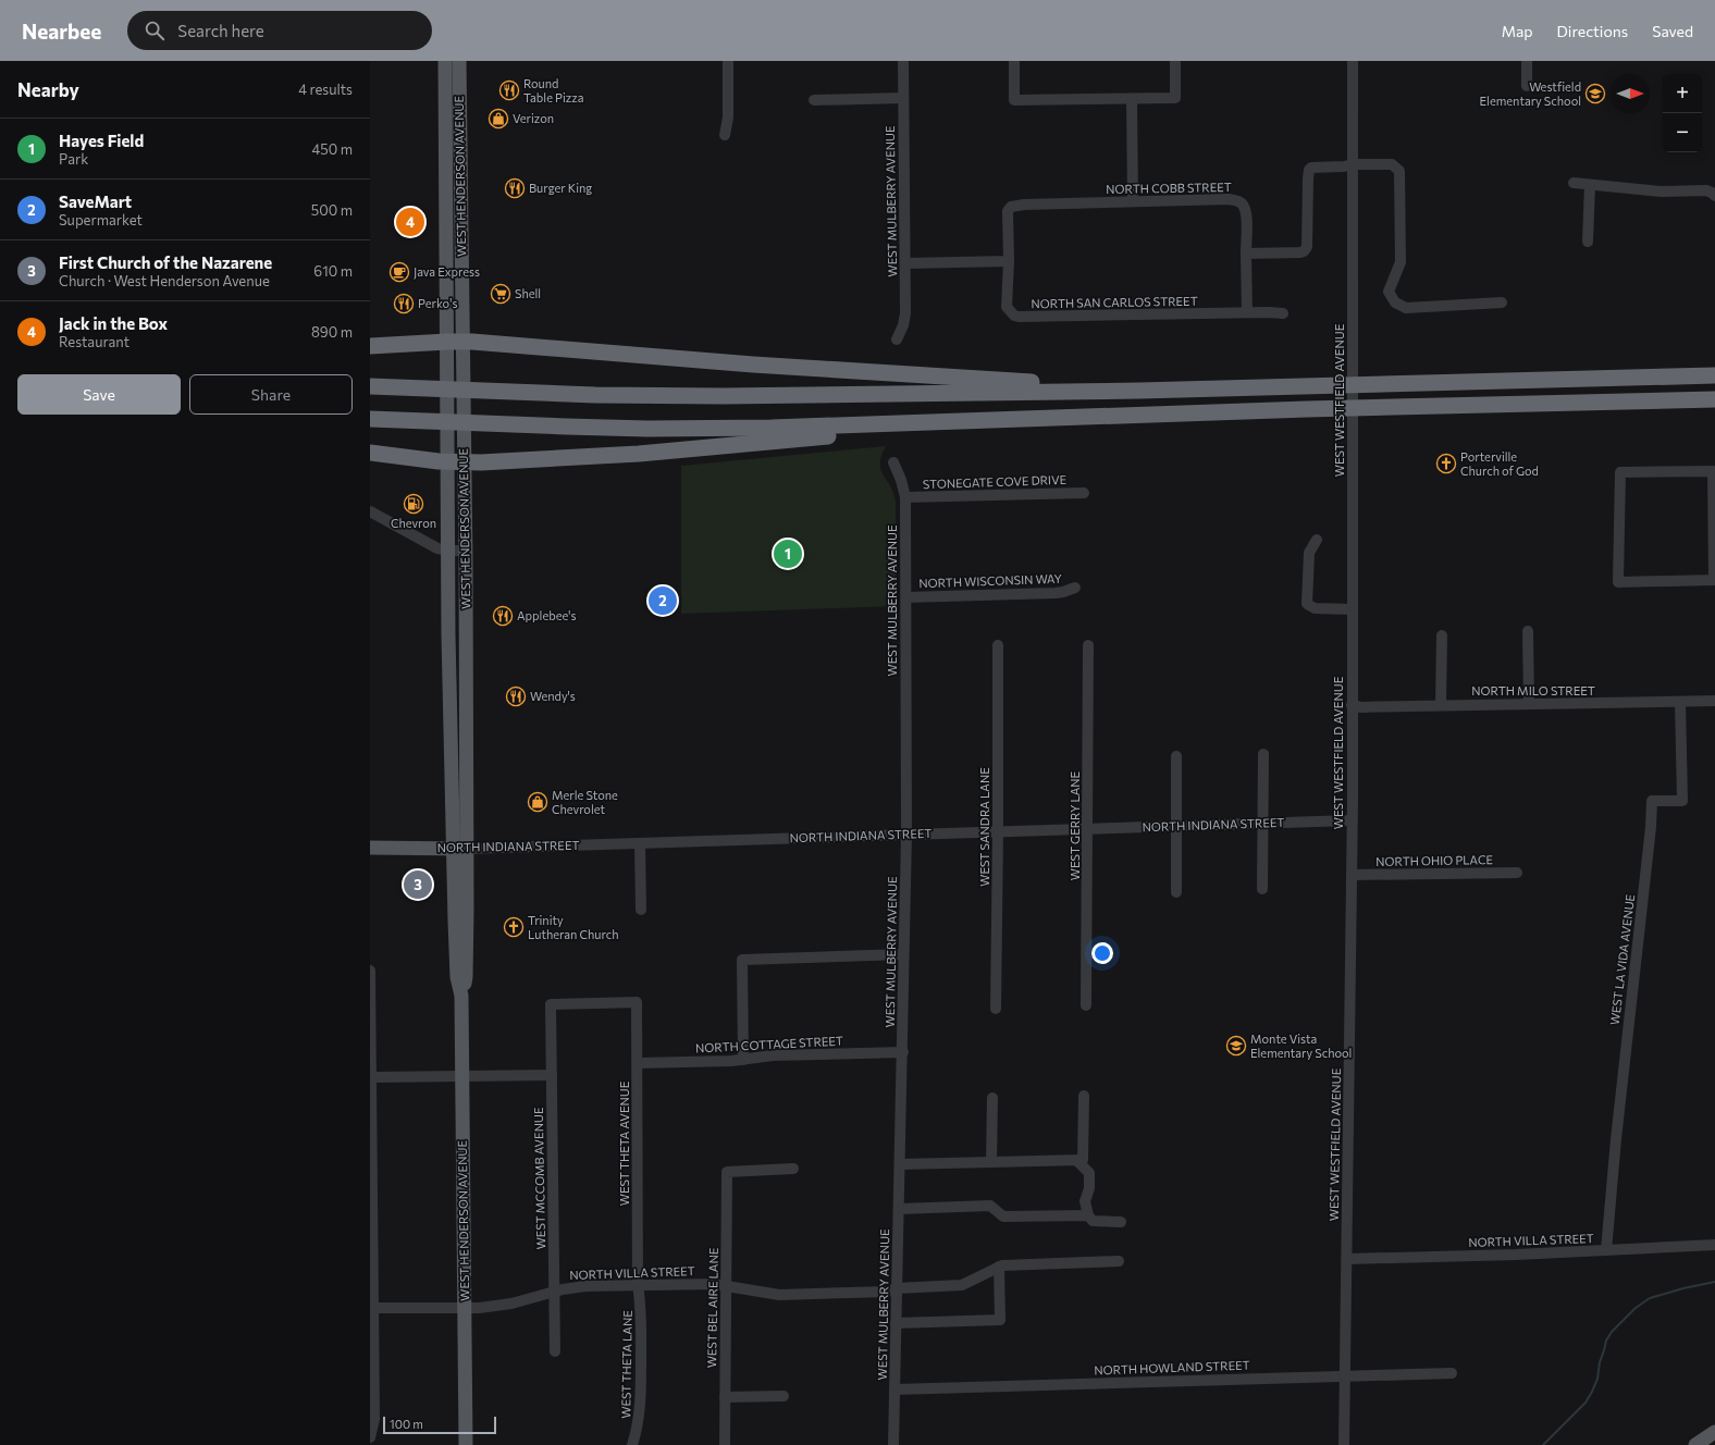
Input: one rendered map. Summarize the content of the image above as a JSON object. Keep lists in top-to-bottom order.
{
  "streets": {
    "main road": ["WEST HENDERSON AVENUE", "NORTH INDIANA STREET"],
    "street": [
      "NORTH COBB STREET",
      "WEST MULBERRY AVENUE",
      "NORTH SAN CARLOS STREET",
      "WEST WESTFIELD AVENUE",
      "STONEGATE COVE DRIVE",
      "NORTH WISCONSIN WAY",
      "NORTH MILO STREET",
      "WEST GERRY LANE",
      "WEST SANDRA LANE",
      "NORTH OHIO PLACE",
      "WEST LA VIDA AVENUE",
      "NORTH COTTAGE STREET",
      "WEST THETA AVENUE",
      "WEST MCCOMB AVENUE",
      "NORTH VILLA STREET",
      "WEST BEL AIRE LANE",
      "WEST THETA LANE",
      "NORTH HOWLAND STREET"
    ]
  },
  "crossings": [
    ["WEST HENDERSON AVENUE", "NORTH INDIANA STREET"],
    ["WEST HENDERSON AVENUE", "NORTH VILLA STREET"],
    ["NORTH COBB STREET", "NORTH SAN CARLOS STREET"],
    ["WEST MULBERRY AVENUE", "STONEGATE COVE DRIVE"],
    ["WEST MULBERRY AVENUE", "NORTH WISCONSIN WAY"],
    ["WEST MULBERRY AVENUE", "NORTH INDIANA STREET"],
    ["WEST MULBERRY AVENUE", "NORTH COTTAGE STREET"],
    ["WEST MULBERRY AVENUE", "NORTH VILLA STREET"],
    ["WEST MULBERRY AVENUE", "NORTH HOWLAND STREET"],
    ["WEST WESTFIELD AVENUE", "NORTH MILO STREET"],
    ["WEST WESTFIELD AVENUE", "NORTH INDIANA STREET"],
    ["WEST WESTFIELD AVENUE", "NORTH OHIO PLACE"],
    ["WEST WESTFIELD AVENUE", "NORTH VILLA STREET"],
    ["WEST WESTFIELD AVENUE", "NORTH HOWLAND STREET"],
    ["NORTH MILO STREET", "WEST LA VIDA AVENUE"],
    ["NORTH INDIANA STREET", "WEST GERRY LANE"],
    ["NORTH INDIANA STREET", "WEST SANDRA LANE"],
    ["WEST LA VIDA AVENUE", "NORTH VILLA STREET"],
    ["NORTH COTTAGE STREET", "WEST THETA AVENUE"],
    ["WEST THETA AVENUE", "WEST MCCOMB AVENUE"],
    ["WEST THETA AVENUE", "NORTH VILLA STREET"],
    ["WEST THETA AVENUE", "WEST THETA LANE"],
    ["WEST MCCOMB AVENUE", "NORTH VILLA STREET"],
    ["NORTH VILLA STREET", "WEST BEL AIRE LANE"],
    ["NORTH VILLA STREET", "WEST THETA LANE"]
  ],
  "places": {
    "restaurant": [
      "Round Table Pizza",
      "Burger King",
      "Perko's",
      "Applebee's",
      "Wendy's"
    ],
    "school or university": ["Westfield Elementary School", "Monte Vista Elementary School"],
    "shop": ["Verizon", "Merle Stone Chevrolet"],
    "cafe": ["Java Express"],
    "supermarket": ["Shell"],
    "church": ["Porterville Church of God", "Trinity Lutheran Church"],
    "fuel station": ["Chevron"]
  },
  "scale_bar": "100 m",
  "north": "right",
  "page": {
    "header": "Nearbee",
    "search": "Search here",
    "nav": ["Map", "Directions", "Saved"],
    "heading": ["Nearby", "4 results"],
    "map_buttons": ["+", "−"],
    "list": [
      {
        "mark": "1",
        "name": "Hayes Field",
        "note": "Park",
        "value": "450 m"
      },
      {
        "mark": "2",
        "name": "SaveMart",
        "note": "Supermarket",
        "value": "500 m"
      },
      {
        "mark": "3",
        "name": "First Church of the Nazarene",
        "note": "Church · West Henderson Avenue",
        "value": "610 m"
      },
      {
        "mark": "4",
        "name": "Jack in the Box",
        "note": "Restaurant",
        "value": "890 m"
      }
    ],
    "pins": [
      "4",
      "1",
      "2",
      "3"
    ],
    "buttons": ["Save", "Share"],
    "scale": "100 m"
  }
}
